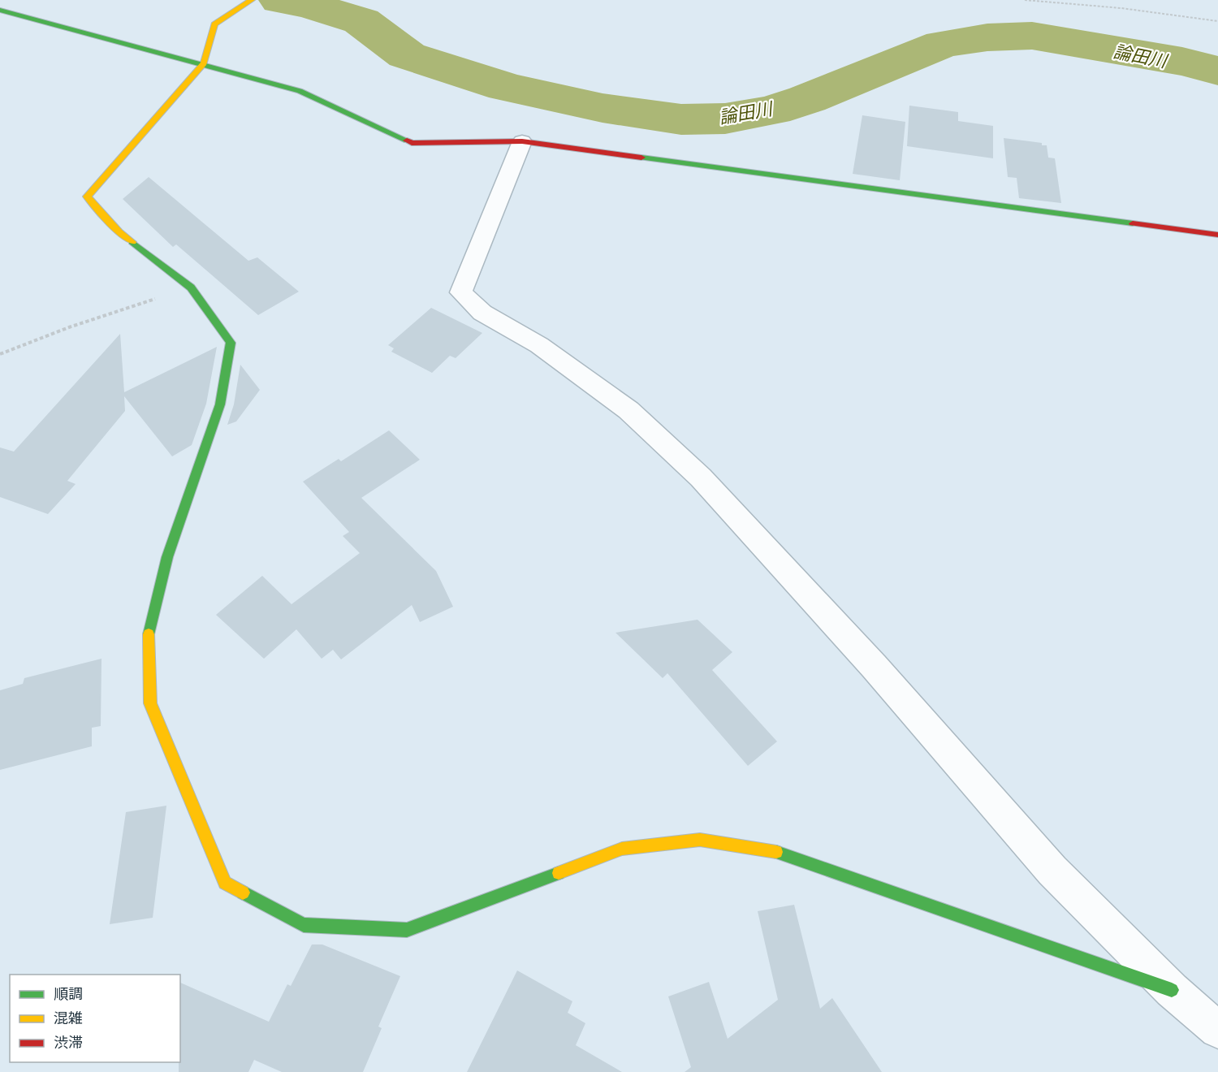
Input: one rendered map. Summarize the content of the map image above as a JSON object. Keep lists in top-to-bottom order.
{
  "water": ["論田川"],
  "legend": ["順調", "混雑", "渋滞"]
}
